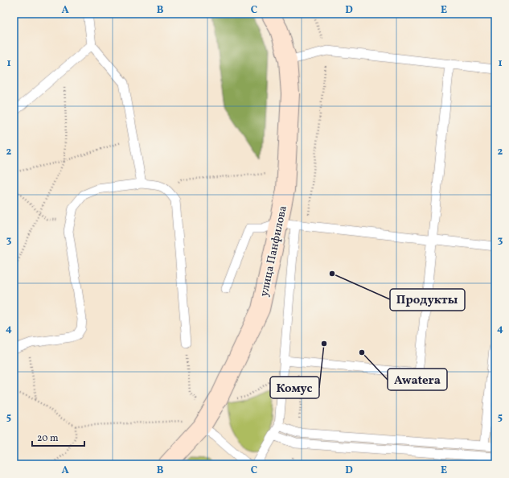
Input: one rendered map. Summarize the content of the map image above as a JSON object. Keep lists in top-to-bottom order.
{
  "streets": {
    "street": ["улица Панфилова"]
  },
  "places": ["Продукты", "Комус", "Awatera"],
  "scale_bar": "20 m",
  "grid": {
    "columns": [
      "A",
      "B",
      "C",
      "D",
      "E"
    ],
    "rows": [
      "1",
      "2",
      "3",
      "4",
      "5"
    ]
  }
}
